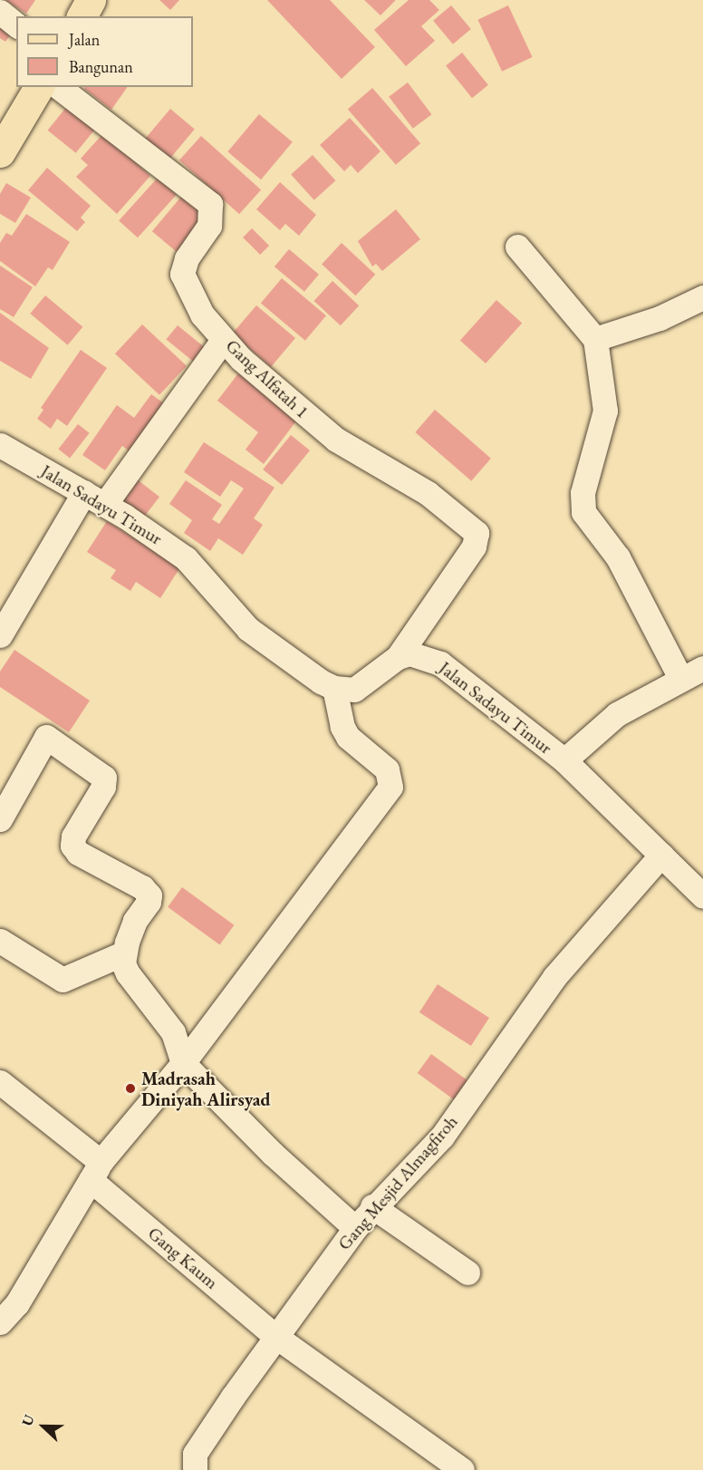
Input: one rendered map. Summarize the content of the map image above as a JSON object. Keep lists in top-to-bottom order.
{
  "streets": {
    "street": [
      "Gang Alfatah 1",
      "Jalan Sadayu Timur",
      "Gang Mesjid Almagfiroh",
      "Gang Kaum"
    ]
  },
  "crossings": [
    ["Gang Alfatah 1", "Jalan Sadayu Timur"],
    ["Jalan Sadayu Timur", "Gang Mesjid Almagfiroh"],
    ["Gang Mesjid Almagfiroh", "Gang Kaum"]
  ],
  "places": ["Madrasah Diniyah Alirsyad"],
  "legend": ["Jalan", "Bangunan"],
  "north": "left"
}
